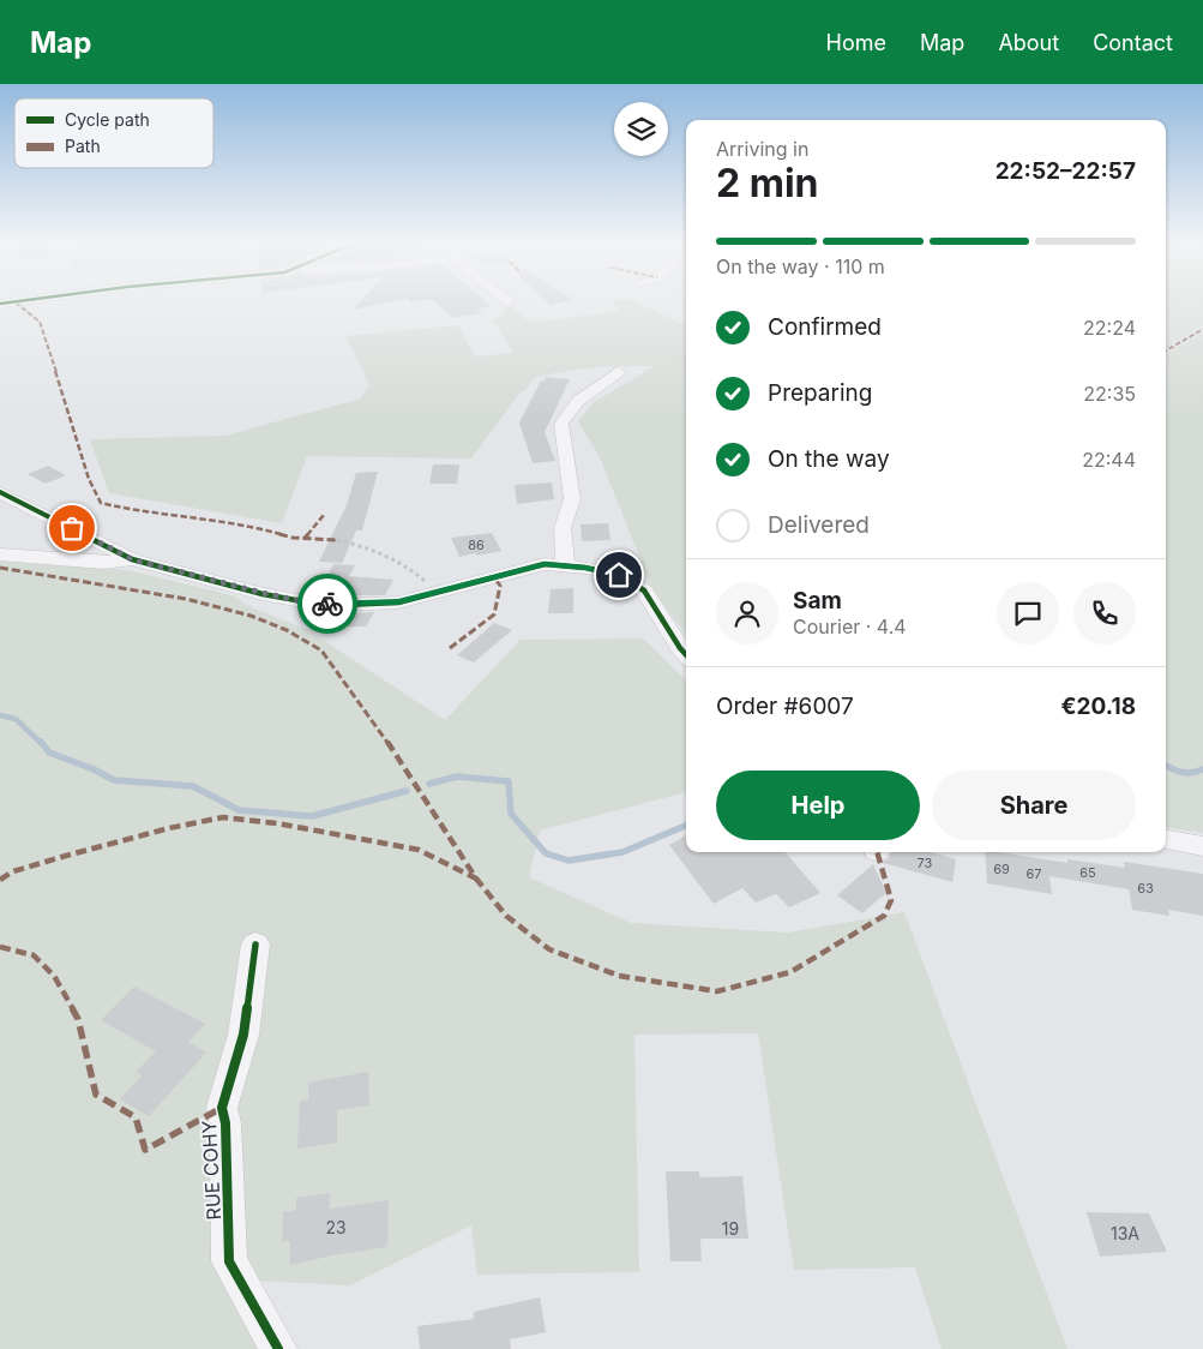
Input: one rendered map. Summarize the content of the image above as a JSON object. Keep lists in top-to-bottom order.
{
  "streets": {
    "street": ["RUE COHY"]
  },
  "house_numbers": [
    "86",
    "73",
    "69",
    "65",
    "67",
    "63",
    "23",
    "19",
    "13A"
  ],
  "legend": ["Cycle path", "Path"],
  "page": {
    "header": "Map",
    "nav": [
      "Home",
      "Map",
      "About",
      "Contact"
    ],
    "heading": ["2 min", "Arriving in", "22:52–22:57"],
    "panel": [
      "Sam",
      "Courier · 4.4",
      "Order #6007",
      "€20.18"
    ],
    "bar": "On the way · 110 m",
    "list": [
      ["Confirmed", "22:24"],
      ["Preparing", "22:35"],
      ["On the way", "22:44"],
      "Delivered"
    ],
    "buttons": ["Help", "Share"]
  }
}
